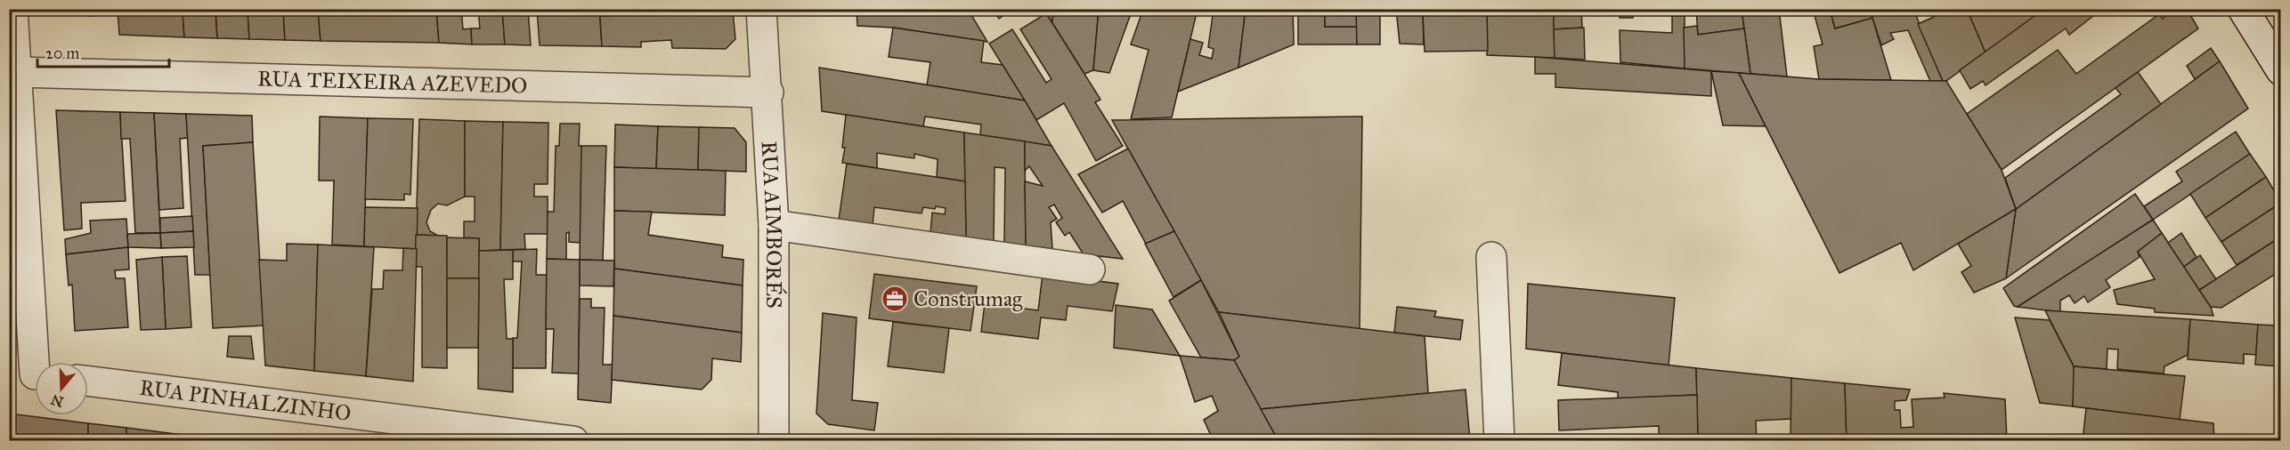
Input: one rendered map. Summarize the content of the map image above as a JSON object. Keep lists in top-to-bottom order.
{
  "streets": {
    "street": ["RUA TEIXEIRA AZEVEDO", "RUA AIMBORÉS", "RUA PINHALZINHO"]
  },
  "crossings": [
    ["RUA TEIXEIRA AZEVEDO", "RUA AIMBORÉS"]
  ],
  "places": {
    "office": ["Construmag"]
  },
  "scale_bar": "20 m",
  "north": "bottom"
}
